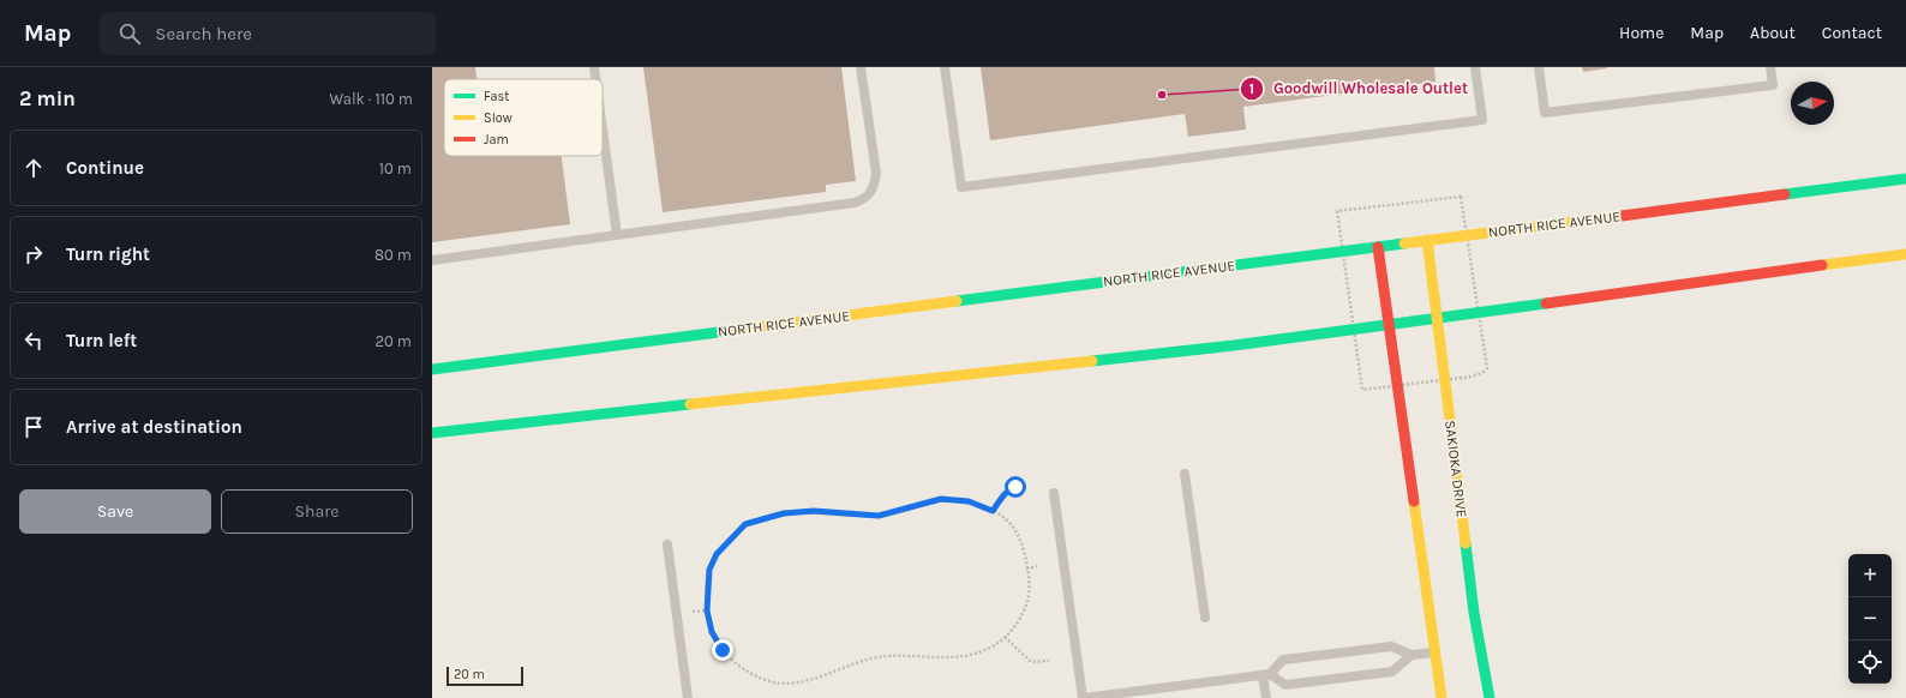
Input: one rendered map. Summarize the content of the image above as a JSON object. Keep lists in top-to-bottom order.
{
  "streets": {
    "main road": ["NORTH RICE AVENUE", "SAKIOKA DRIVE"]
  },
  "crossings": [
    ["NORTH RICE AVENUE", "SAKIOKA DRIVE"]
  ],
  "places": ["Goodwill Wholesale Outlet"],
  "legend": ["Fast", "Slow", "Jam"],
  "scale_bar": "20 m",
  "north": "right",
  "page": {
    "header": "Map",
    "search": "Search here",
    "nav": [
      "Home",
      "Map",
      "About",
      "Contact"
    ],
    "heading": ["2 min", "Walk · 110 m"],
    "list": [
      ["Continue", "10 m"],
      ["Turn right", "80 m"],
      ["Turn left", "20 m"],
      "Arrive at destination"
    ],
    "buttons": ["Save", "Share"],
    "map_buttons": ["+", "−"],
    "scale": "20 m"
  }
}
